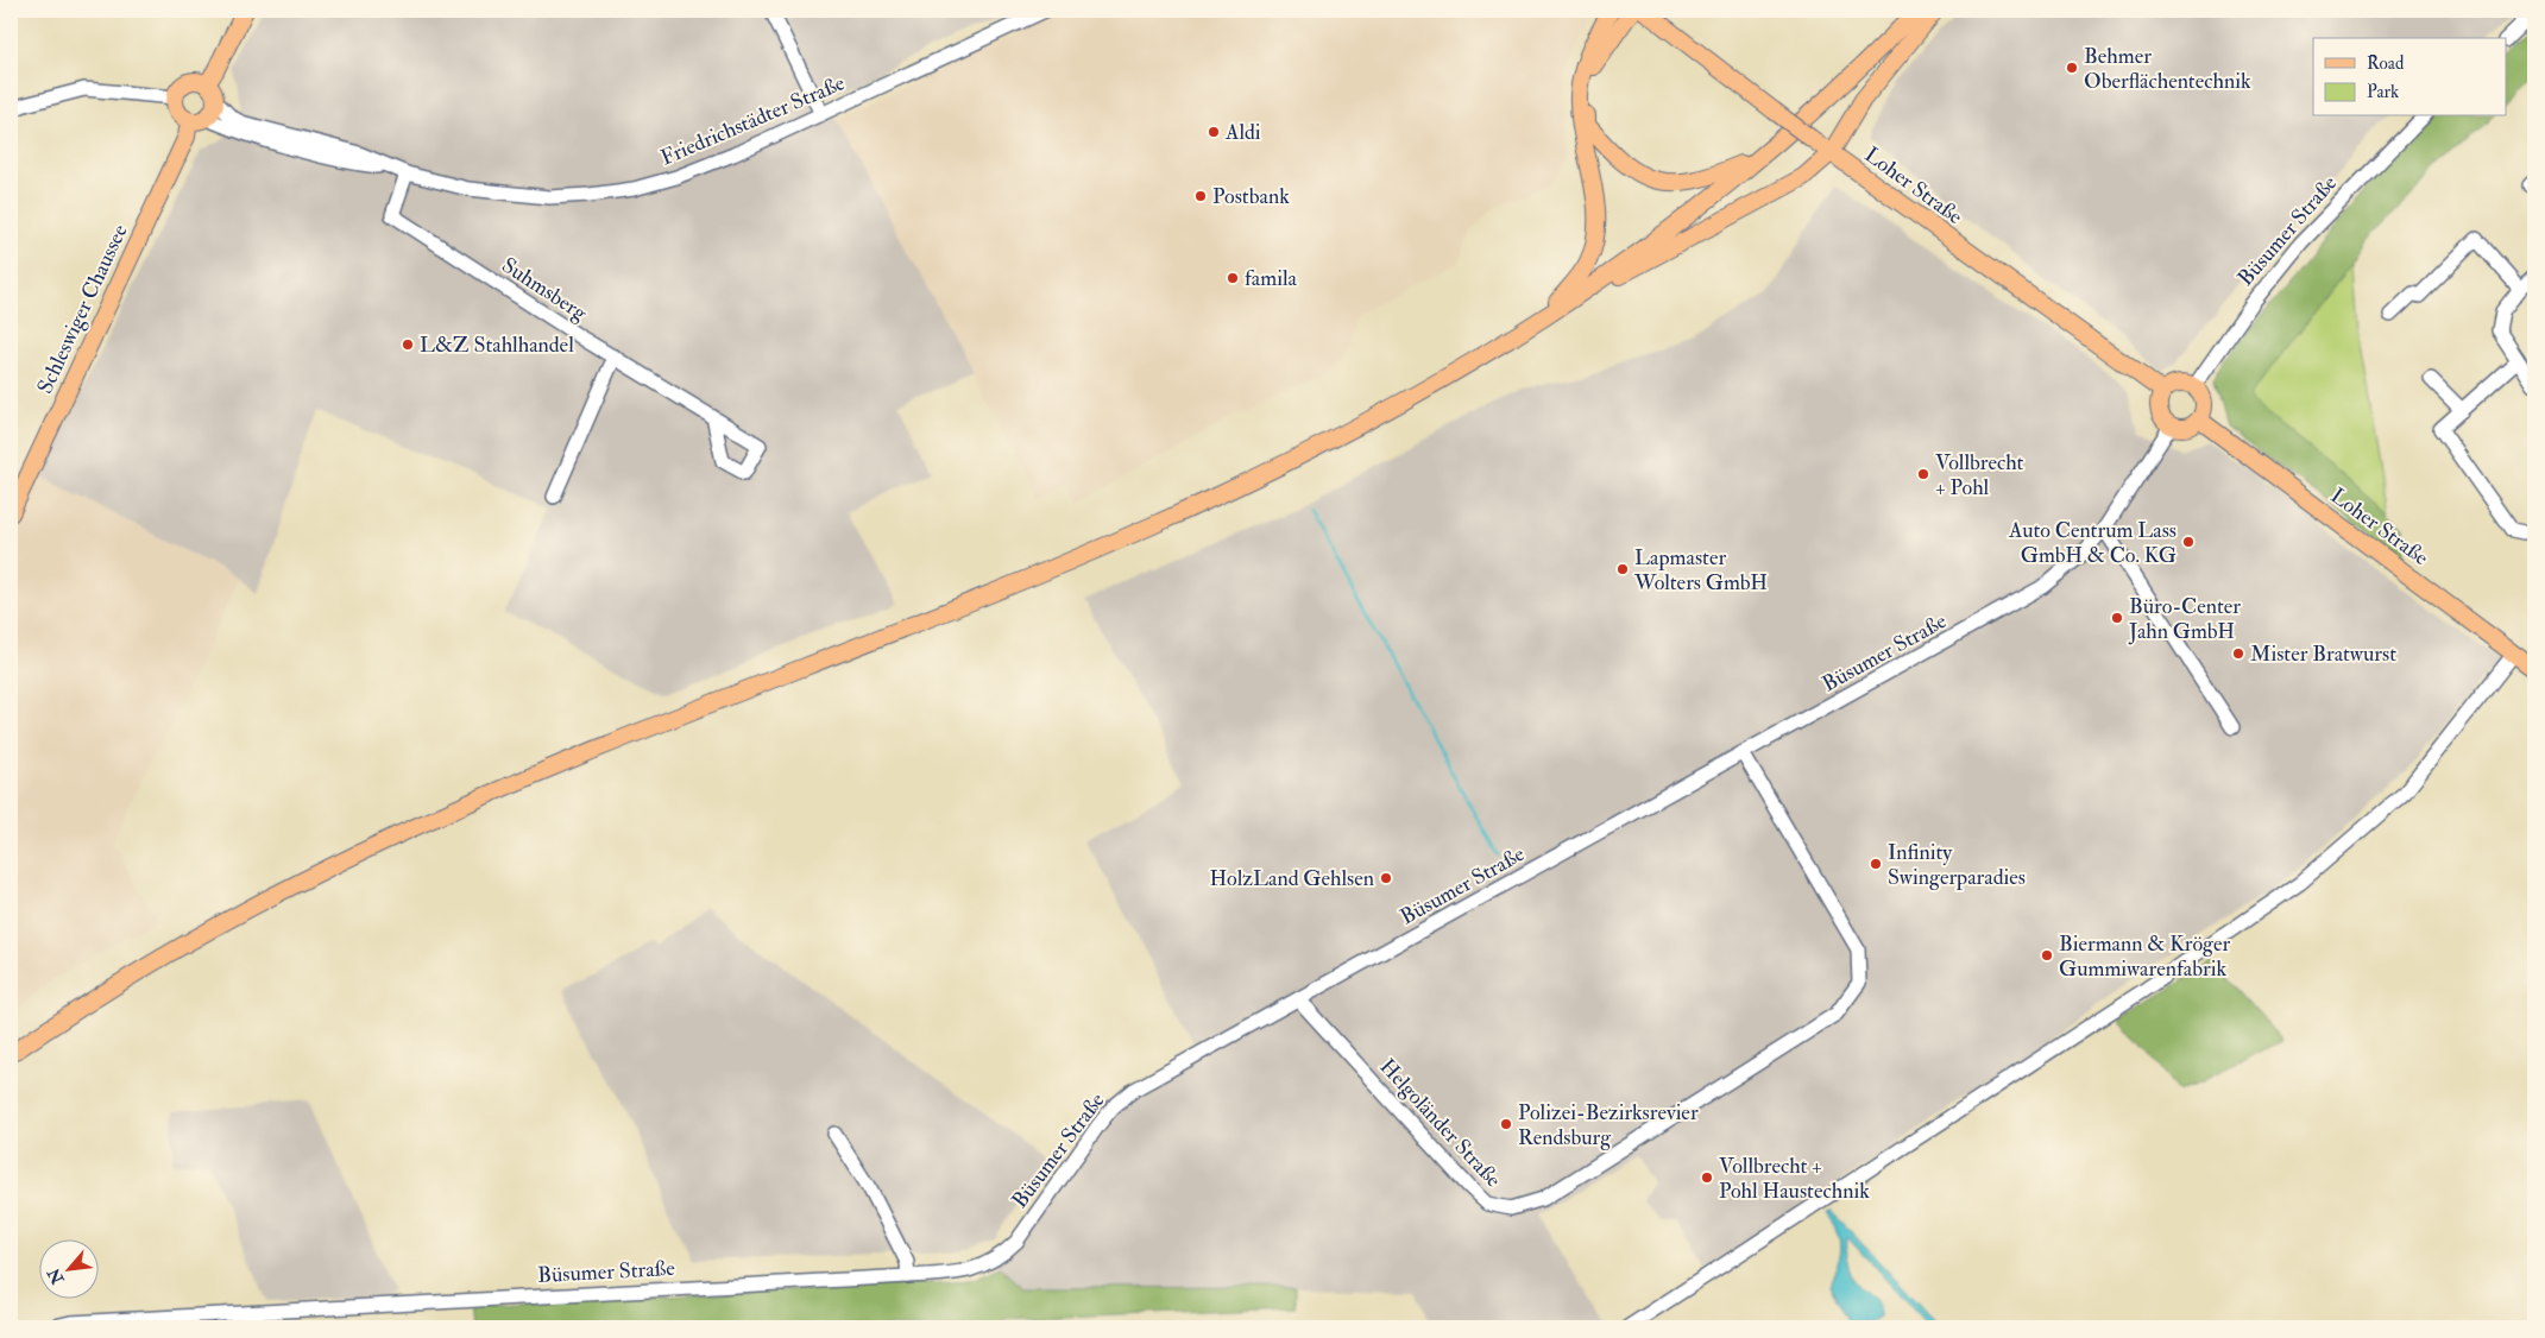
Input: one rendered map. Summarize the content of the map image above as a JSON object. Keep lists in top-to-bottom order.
{
  "streets": {
    "main road": ["Loher Straße", "Schleswiger Chaussee"],
    "street": [
      "Friedrichstädter Straße",
      "Büsumer Straße",
      "Suhmsberg",
      "Helgoländer Straße"
    ]
  },
  "crossings": [
    ["Friedrichstädter Straße", "Suhmsberg"],
    ["Friedrichstädter Straße", "Schleswiger Chaussee"],
    ["Loher Straße", "Büsumer Straße"],
    ["Büsumer Straße", "Helgoländer Straße"]
  ],
  "places": [
    "Behmer Oberflächentechnik",
    "Aldi",
    "Postbank",
    "famila",
    "L&Z Stahlhandel",
    "Vollbrecht + Pohl",
    "Auto Centrum Lass GmbH & Co. KG",
    "Lapmaster Wolters GmbH",
    "Büro-Center Jahn GmbH",
    "Mister Bratwurst",
    "Infinity Swingerparadies",
    "HolzLand Gehlsen",
    "Biermann & Kröger Gummiwarenfabrik",
    "Polizei-Bezirksrevier Rendsburg",
    "Vollbrecht + Pohl Haustechnik"
  ],
  "legend": ["Road", "Park"],
  "north": "bottom left"
}
